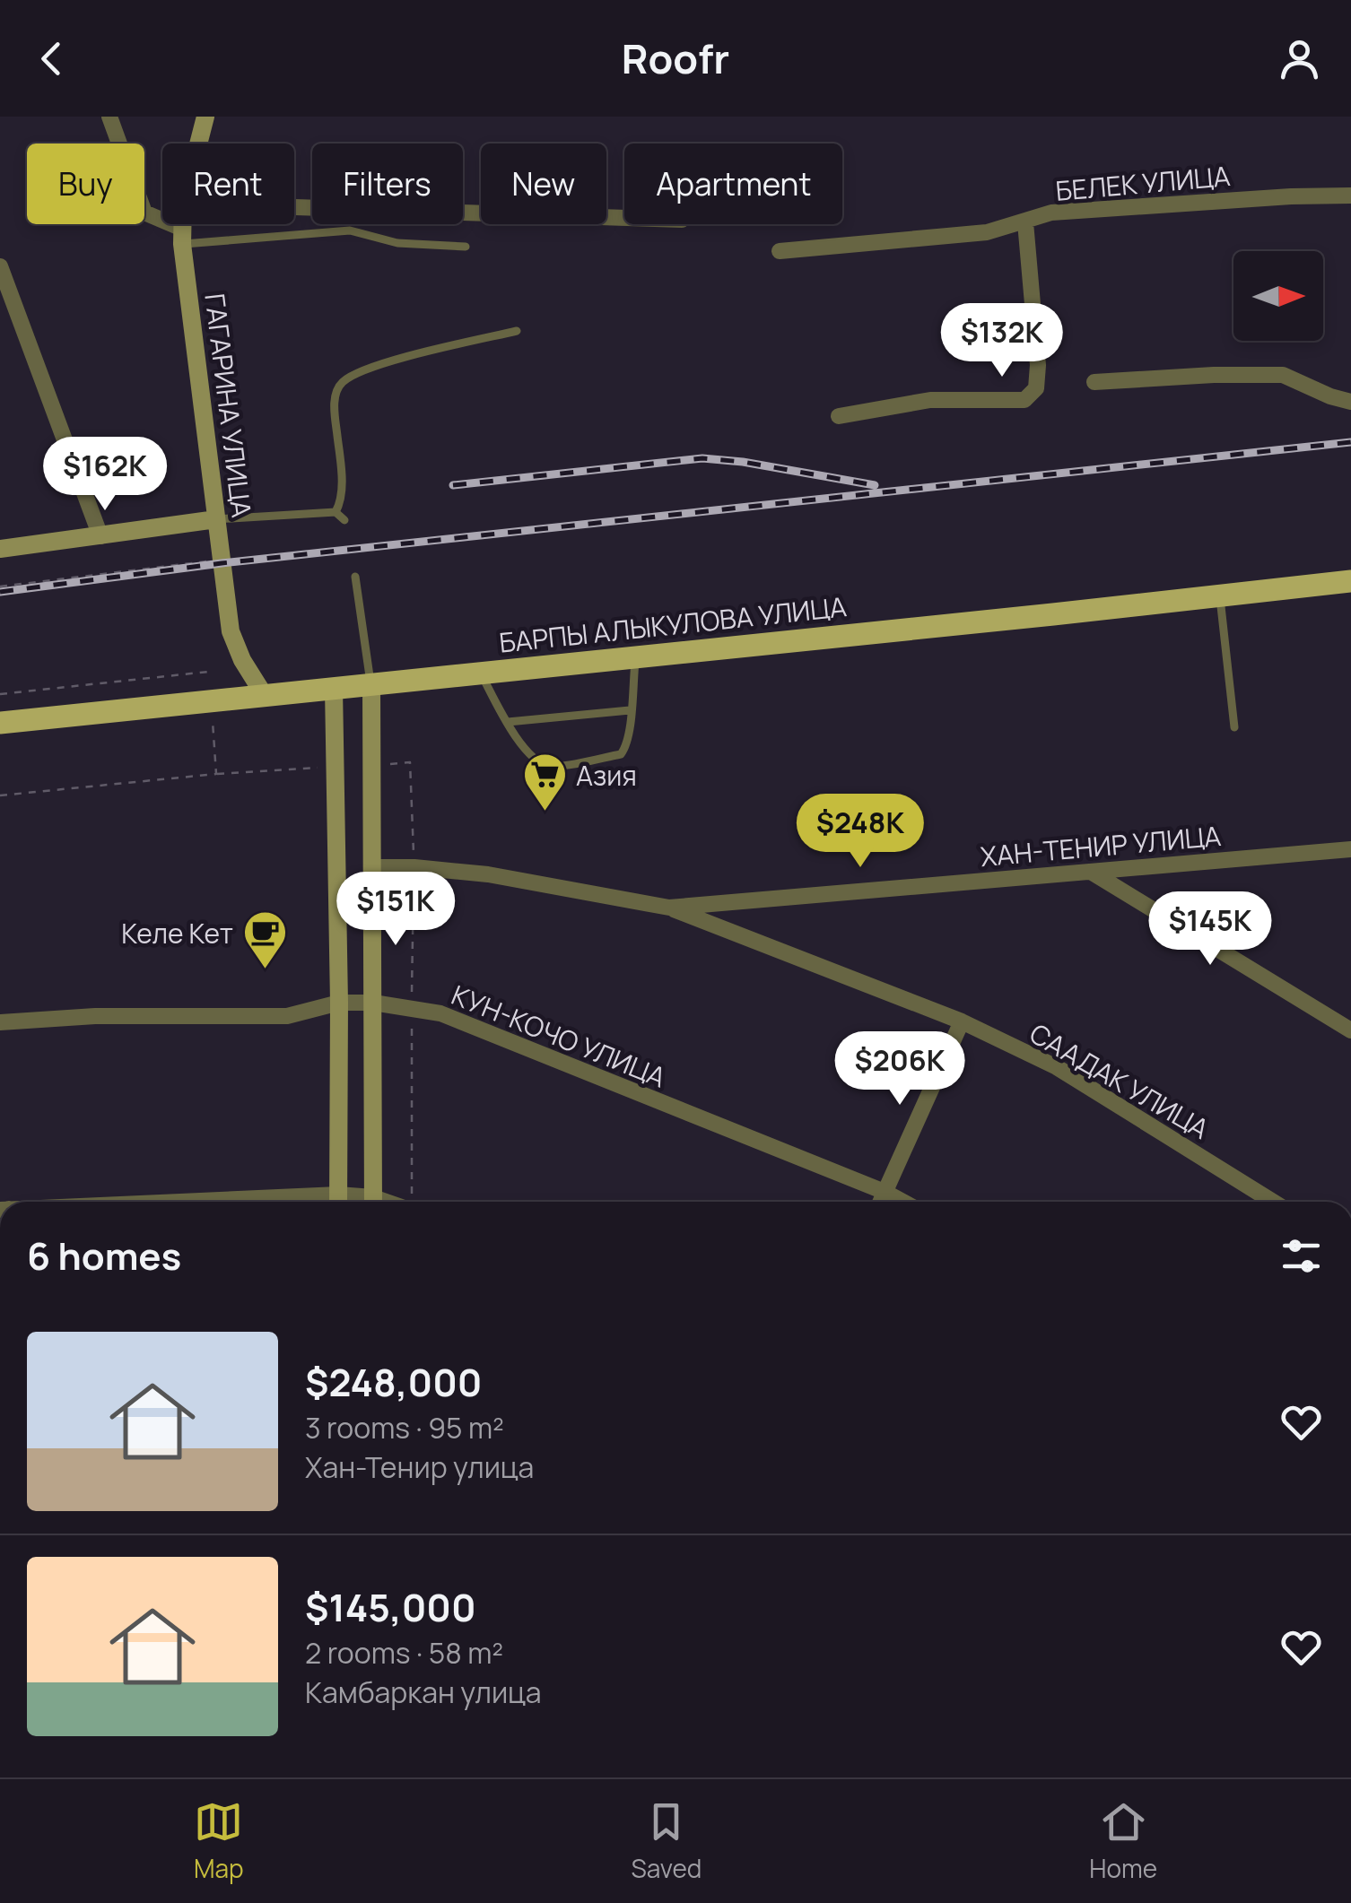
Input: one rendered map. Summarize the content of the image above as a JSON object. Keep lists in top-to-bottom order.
{
  "streets": {
    "main road": ["ГАГАРИНА УЛИЦА", "БАРПЫ АЛЫКУЛОВА УЛИЦА"],
    "street": [
      "БЕЛЕК УЛИЦА",
      "ХАН-ТЕНИР УЛИЦА",
      "КУН-КОЧО УЛИЦА",
      "СААДАК УЛИЦА"
    ]
  },
  "crossings": [
    ["ГАГАРИНА УЛИЦА", "БАРПЫ АЛЫКУЛОВА УЛИЦА"],
    ["ХАН-ТЕНИР УЛИЦА", "СААДАК УЛИЦА"]
  ],
  "places": {
    "supermarket": ["Азия"],
    "cafe": ["Келе Кет"]
  },
  "north": "right",
  "page": {
    "header": "Roofr",
    "chip": [
      "Buy",
      "Rent",
      "Filters",
      "New",
      "Apartment"
    ],
    "price": [
      "$132K",
      "$162K",
      "$248K",
      "$151K",
      "$145K",
      "$206K"
    ],
    "heading": "6 homes",
    "list": [
      {
        "name": "$248,000",
        "note": "3 rooms · 95 m² · Хан-Тенир улица"
      },
      {
        "name": "$145,000",
        "note": "2 rooms · 58 m² · Камбаркан улица"
      }
    ],
    "tabs": ["Map", "Saved", "Home"]
  }
}
